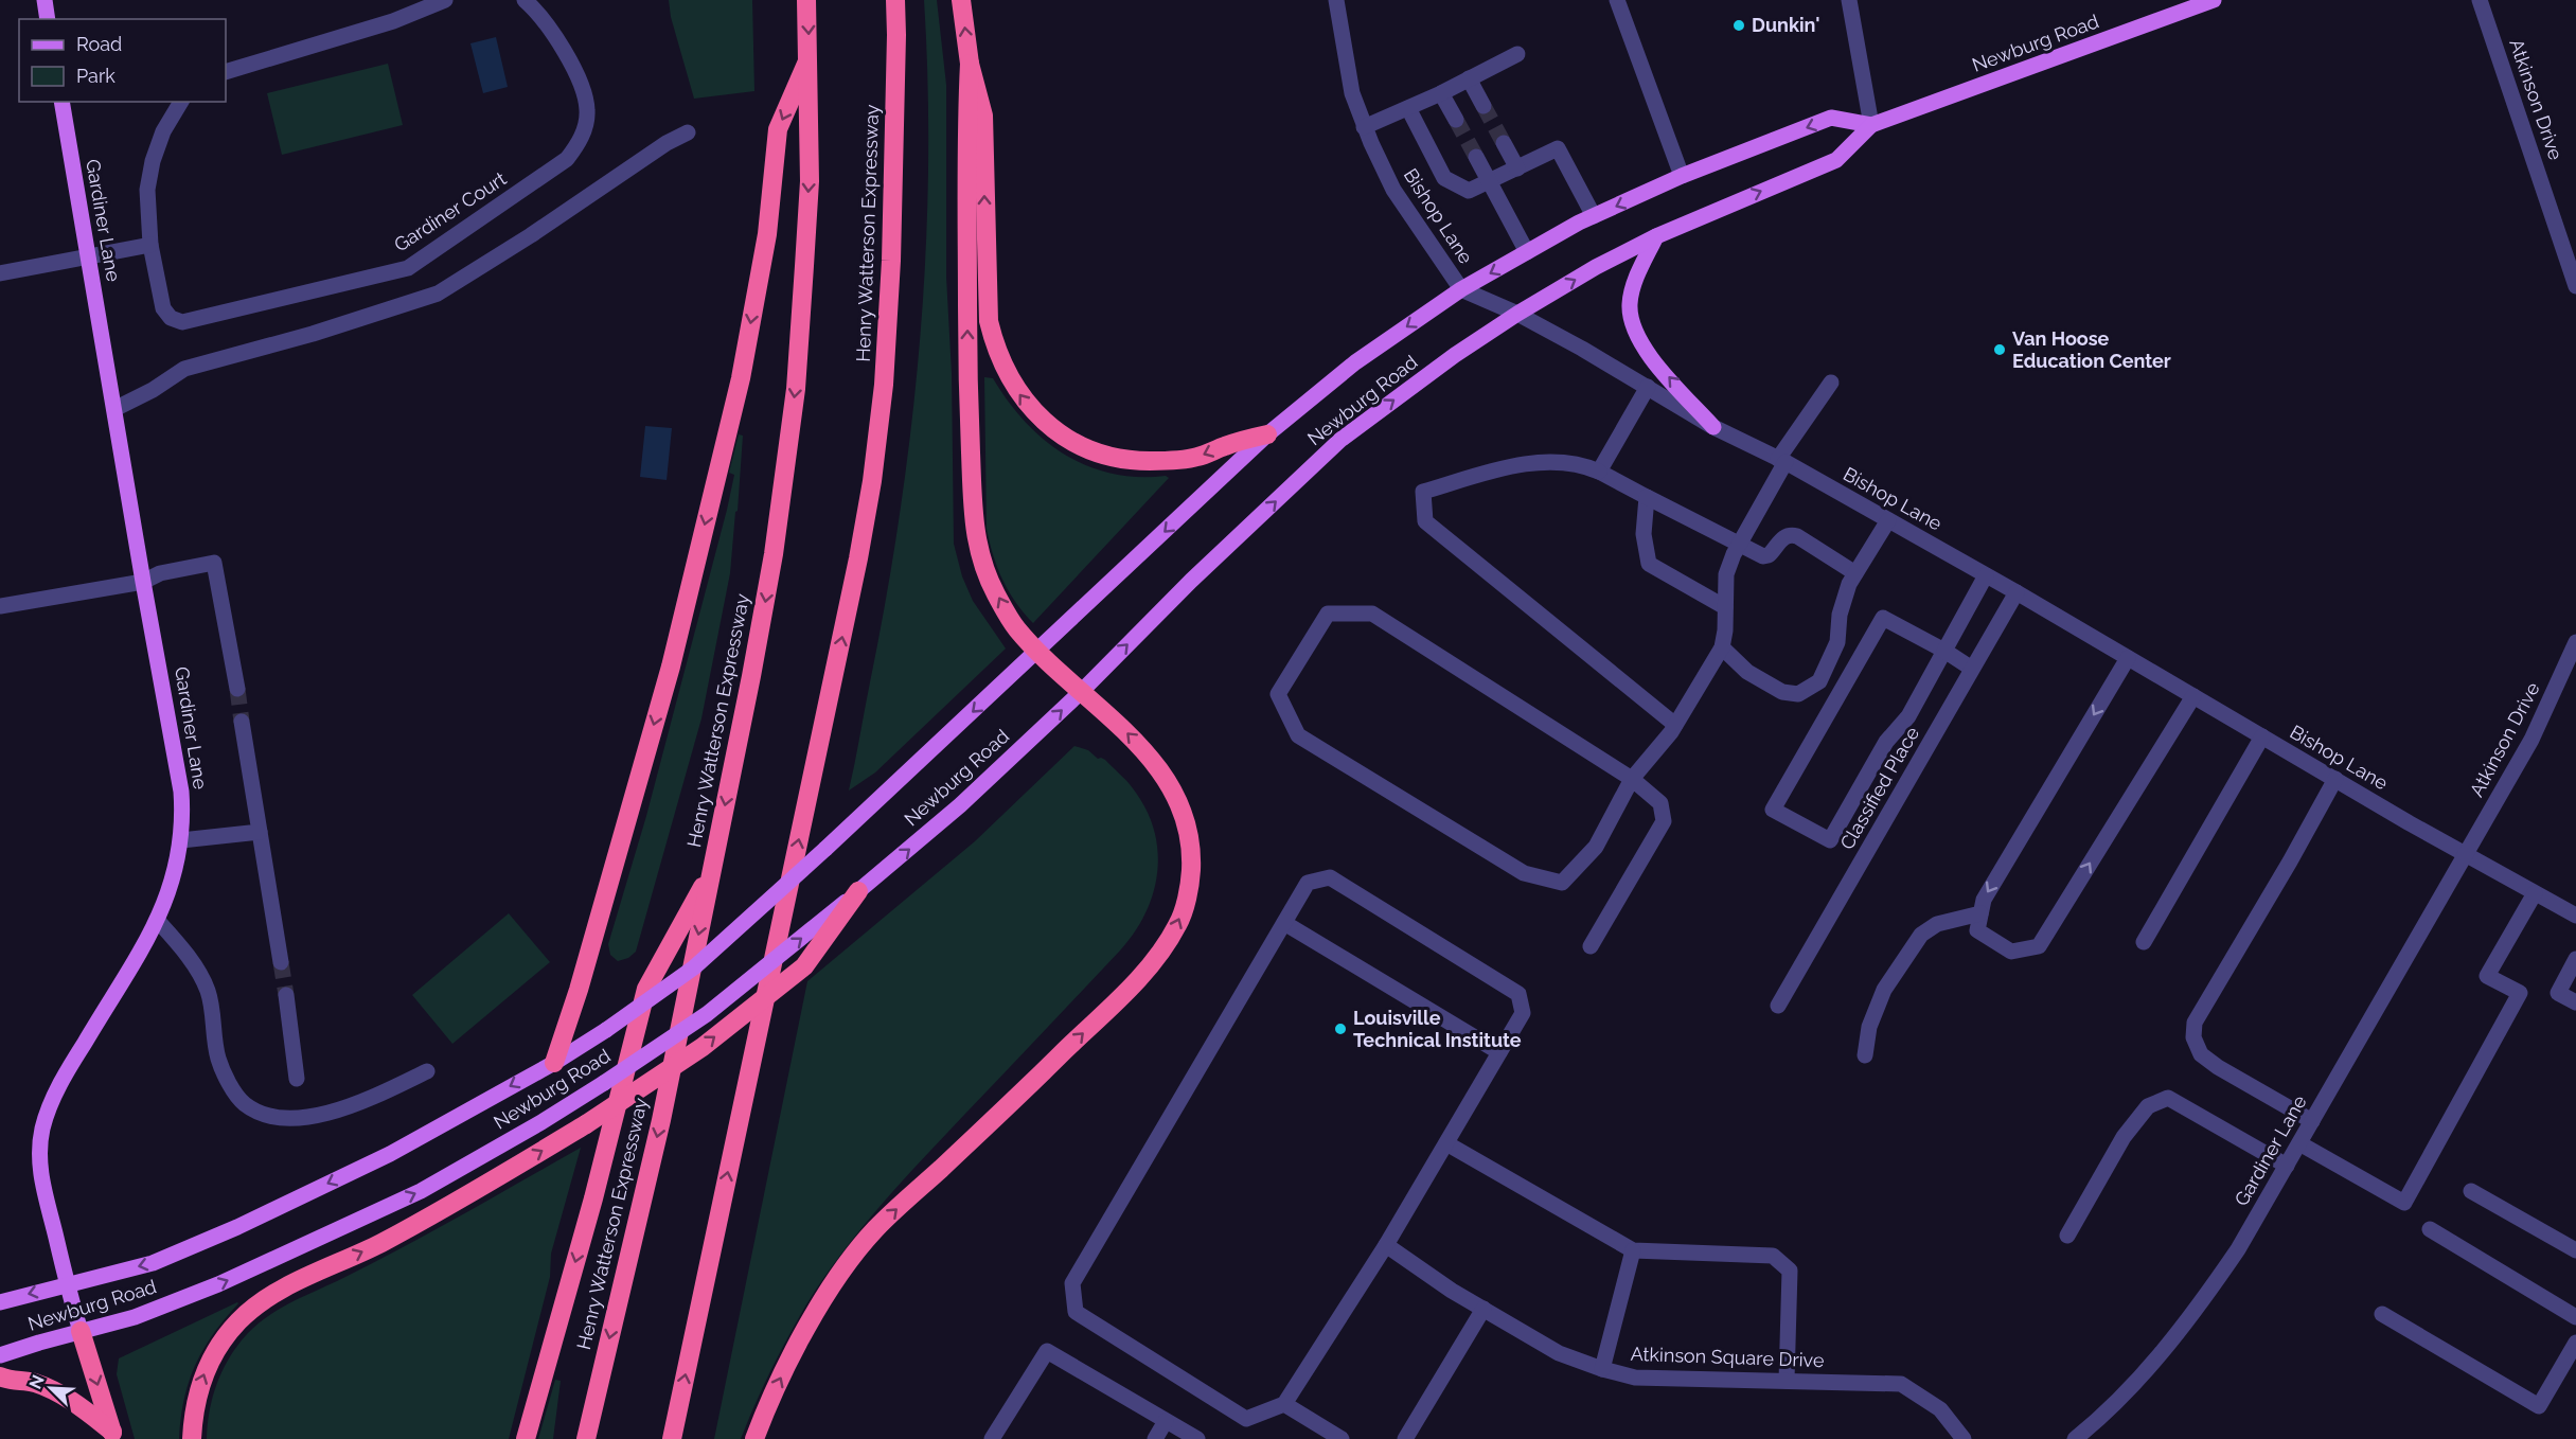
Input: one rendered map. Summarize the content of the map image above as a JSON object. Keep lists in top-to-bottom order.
{
  "streets": {
    "highway": ["Henry Watterson Expressway"],
    "main road": ["Newburg Road", "Gardiner Lane"],
    "street": [
      "Atkinson Drive",
      "Gardiner Court",
      "Bishop Lane",
      "Classified Place",
      "Atkinson Square Drive"
    ]
  },
  "crossings": [
    ["Newburg Road", "Bishop Lane"],
    ["Newburg Road", "Gardiner Lane"],
    ["Atkinson Drive", "Bishop Lane"],
    ["Atkinson Drive", "Gardiner Lane"],
    ["Bishop Lane", "Gardiner Lane"],
    ["Bishop Lane", "Classified Place"]
  ],
  "places": ["Dunkin'", "Van Hoose Education Center", "Louisville Technical Institute"],
  "legend": ["Road", "Park"],
  "north": "top left"
}
